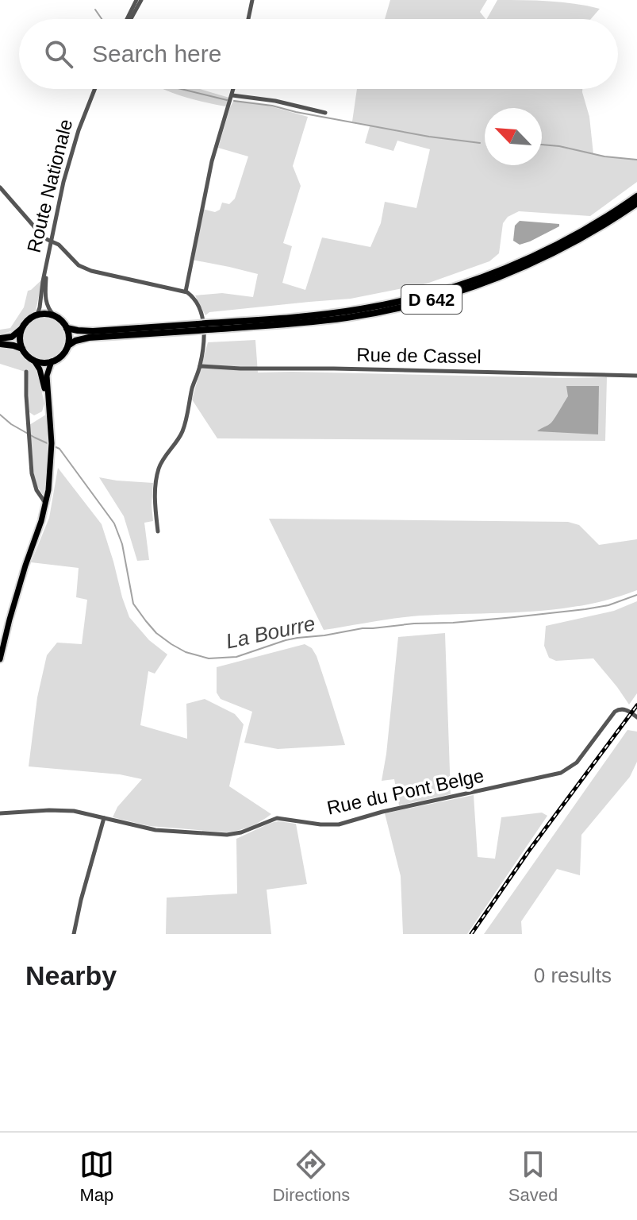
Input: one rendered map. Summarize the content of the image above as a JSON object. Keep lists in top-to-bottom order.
{
  "streets": {
    "highway": ["D 642"],
    "street": ["Route Nationale", "Rue de Cassel", "Rue du Pont Belge"]
  },
  "crossings": [
    ["Route Nationale", "D 642"]
  ],
  "water": ["La Bourre"],
  "north": "top left",
  "page": {
    "search": "Search here",
    "heading": ["Nearby", "0 results"],
    "nav": ["Map", "Directions", "Saved"]
  }
}
